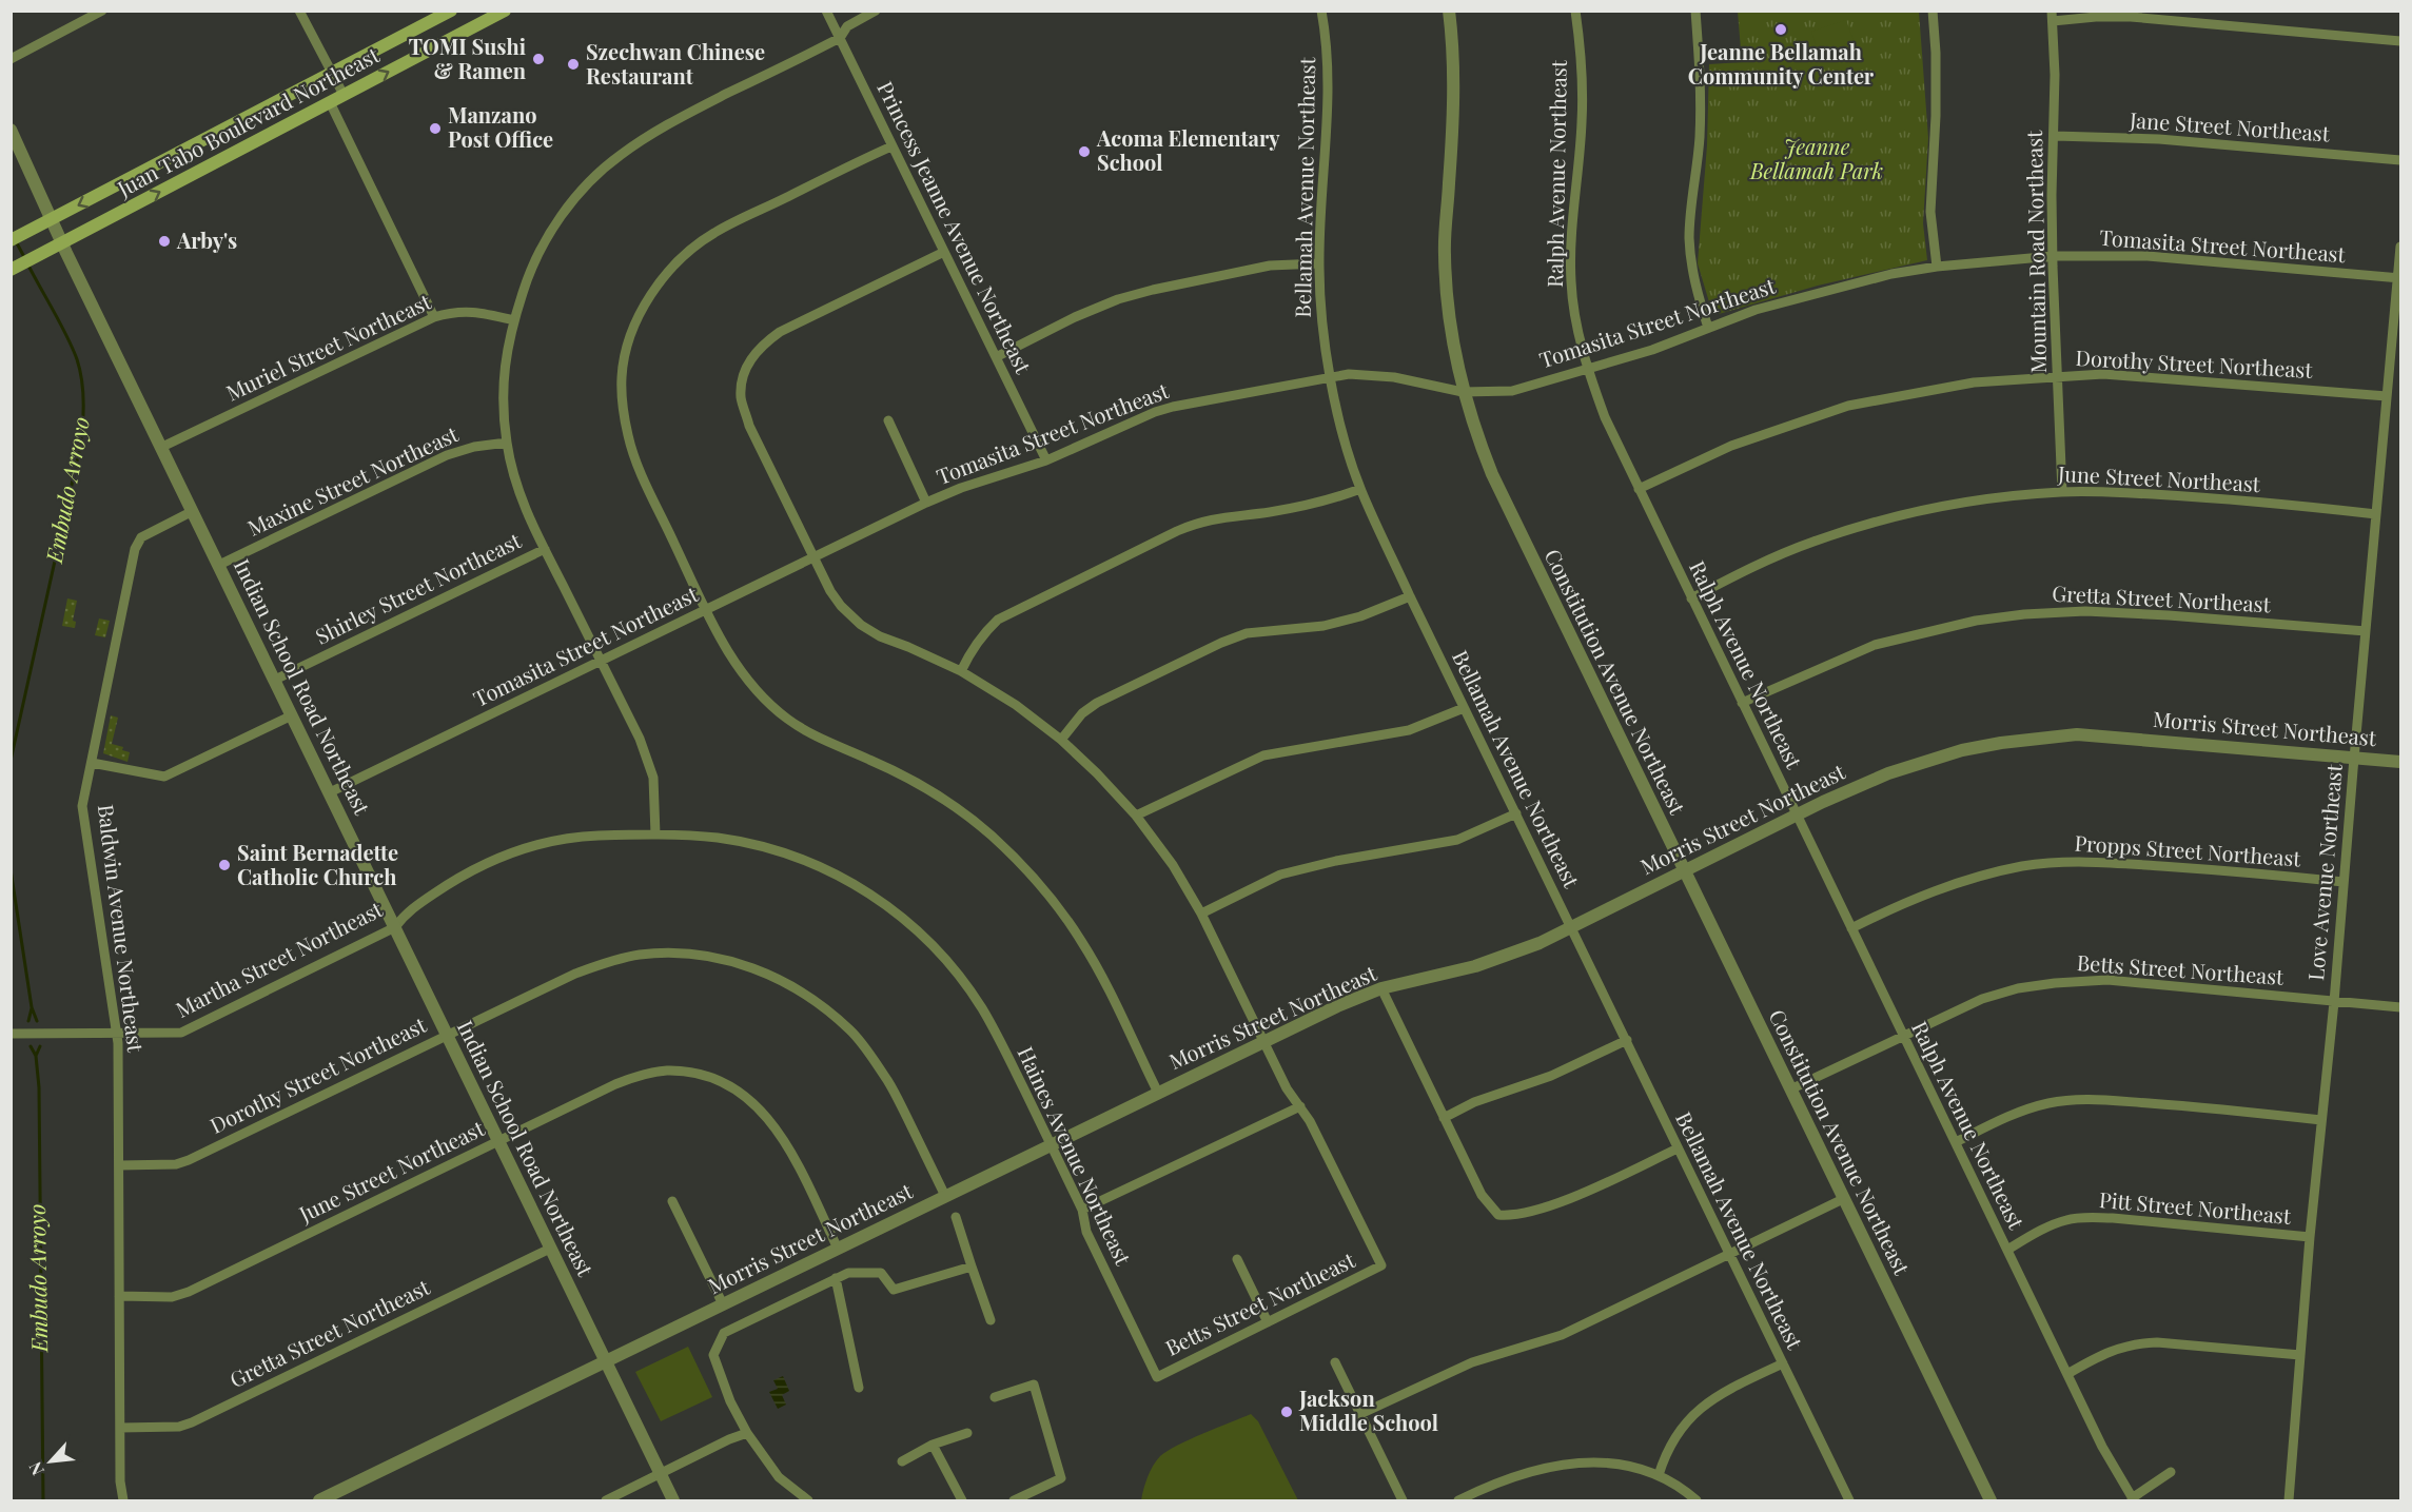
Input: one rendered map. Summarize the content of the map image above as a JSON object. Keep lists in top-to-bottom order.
{
  "streets": {
    "main road": ["Juan Tabo Boulevard Northeast"],
    "street": [
      "Jane Street Northeast",
      "Ralph Avenue Northeast",
      "Bellamah Avenue Northeast",
      "Princess Jeanne Avenue Northeast",
      "Tomasita Street Northeast",
      "Mountain Road Northeast",
      "Muriel Street Northeast",
      "Dorothy Street Northeast",
      "June Street Northeast",
      "Maxine Street Northeast",
      "Shirley Street Northeast",
      "Gretta Street Northeast",
      "Constitution Avenue Northeast",
      "Indian School Road Northeast",
      "Morris Street Northeast",
      "Propps Street Northeast",
      "Love Avenue Northeast",
      "Baldwin Avenue Northeast",
      "Martha Street Northeast",
      "Betts Street Northeast",
      "Haines Avenue Northeast",
      "Pitt Street Northeast"
    ]
  },
  "crossings": [
    ["Juan Tabo Boulevard Northeast", "Indian School Road Northeast"],
    ["Jane Street Northeast", "Mountain Road Northeast"],
    ["Ralph Avenue Northeast", "Tomasita Street Northeast"],
    ["Ralph Avenue Northeast", "Dorothy Street Northeast"],
    ["Ralph Avenue Northeast", "June Street Northeast"],
    ["Ralph Avenue Northeast", "Gretta Street Northeast"],
    ["Ralph Avenue Northeast", "Morris Street Northeast"],
    ["Ralph Avenue Northeast", "Propps Street Northeast"],
    ["Ralph Avenue Northeast", "Betts Street Northeast"],
    ["Ralph Avenue Northeast", "Pitt Street Northeast"],
    ["Bellamah Avenue Northeast", "Tomasita Street Northeast"],
    ["Bellamah Avenue Northeast", "Morris Street Northeast"],
    ["Princess Jeanne Avenue Northeast", "Tomasita Street Northeast"],
    ["Tomasita Street Northeast", "Mountain Road Northeast"],
    ["Tomasita Street Northeast", "Constitution Avenue Northeast"],
    ["Tomasita Street Northeast", "Indian School Road Northeast"],
    ["Tomasita Street Northeast", "Love Avenue Northeast"],
    ["Mountain Road Northeast", "Dorothy Street Northeast"],
    ["Mountain Road Northeast", "June Street Northeast"],
    ["Muriel Street Northeast", "Indian School Road Northeast"],
    ["Dorothy Street Northeast", "Indian School Road Northeast"],
    ["Dorothy Street Northeast", "Morris Street Northeast"],
    ["Dorothy Street Northeast", "Love Avenue Northeast"],
    ["Dorothy Street Northeast", "Baldwin Avenue Northeast"],
    ["June Street Northeast", "Indian School Road Northeast"],
    ["June Street Northeast", "Morris Street Northeast"],
    ["June Street Northeast", "Love Avenue Northeast"],
    ["June Street Northeast", "Baldwin Avenue Northeast"],
    ["Maxine Street Northeast", "Indian School Road Northeast"],
    ["Shirley Street Northeast", "Indian School Road Northeast"],
    ["Gretta Street Northeast", "Indian School Road Northeast"],
    ["Gretta Street Northeast", "Love Avenue Northeast"],
    ["Gretta Street Northeast", "Baldwin Avenue Northeast"],
    ["Constitution Avenue Northeast", "Morris Street Northeast"],
    ["Constitution Avenue Northeast", "Betts Street Northeast"],
    ["Indian School Road Northeast", "Morris Street Northeast"],
    ["Indian School Road Northeast", "Baldwin Avenue Northeast"],
    ["Indian School Road Northeast", "Martha Street Northeast"],
    ["Morris Street Northeast", "Love Avenue Northeast"],
    ["Morris Street Northeast", "Haines Avenue Northeast"],
    ["Propps Street Northeast", "Love Avenue Northeast"],
    ["Love Avenue Northeast", "Betts Street Northeast"],
    ["Love Avenue Northeast", "Pitt Street Northeast"],
    ["Baldwin Avenue Northeast", "Martha Street Northeast"],
    ["Martha Street Northeast", "Haines Avenue Northeast"],
    ["Betts Street Northeast", "Haines Avenue Northeast"]
  ],
  "water": ["Embudo Arroyo"],
  "parks": ["Jeanne Bellamah Park"],
  "places": [
    "Jeanne Bellamah Community Center",
    "TOMI Sushi & Ramen",
    "Szechwan Chinese Restaurant",
    "Manzano Post Office",
    "Acoma Elementary School",
    "Arby's",
    "Saint Bernadette Catholic Church",
    "Jackson Middle School"
  ],
  "north": "bottom left"
}
